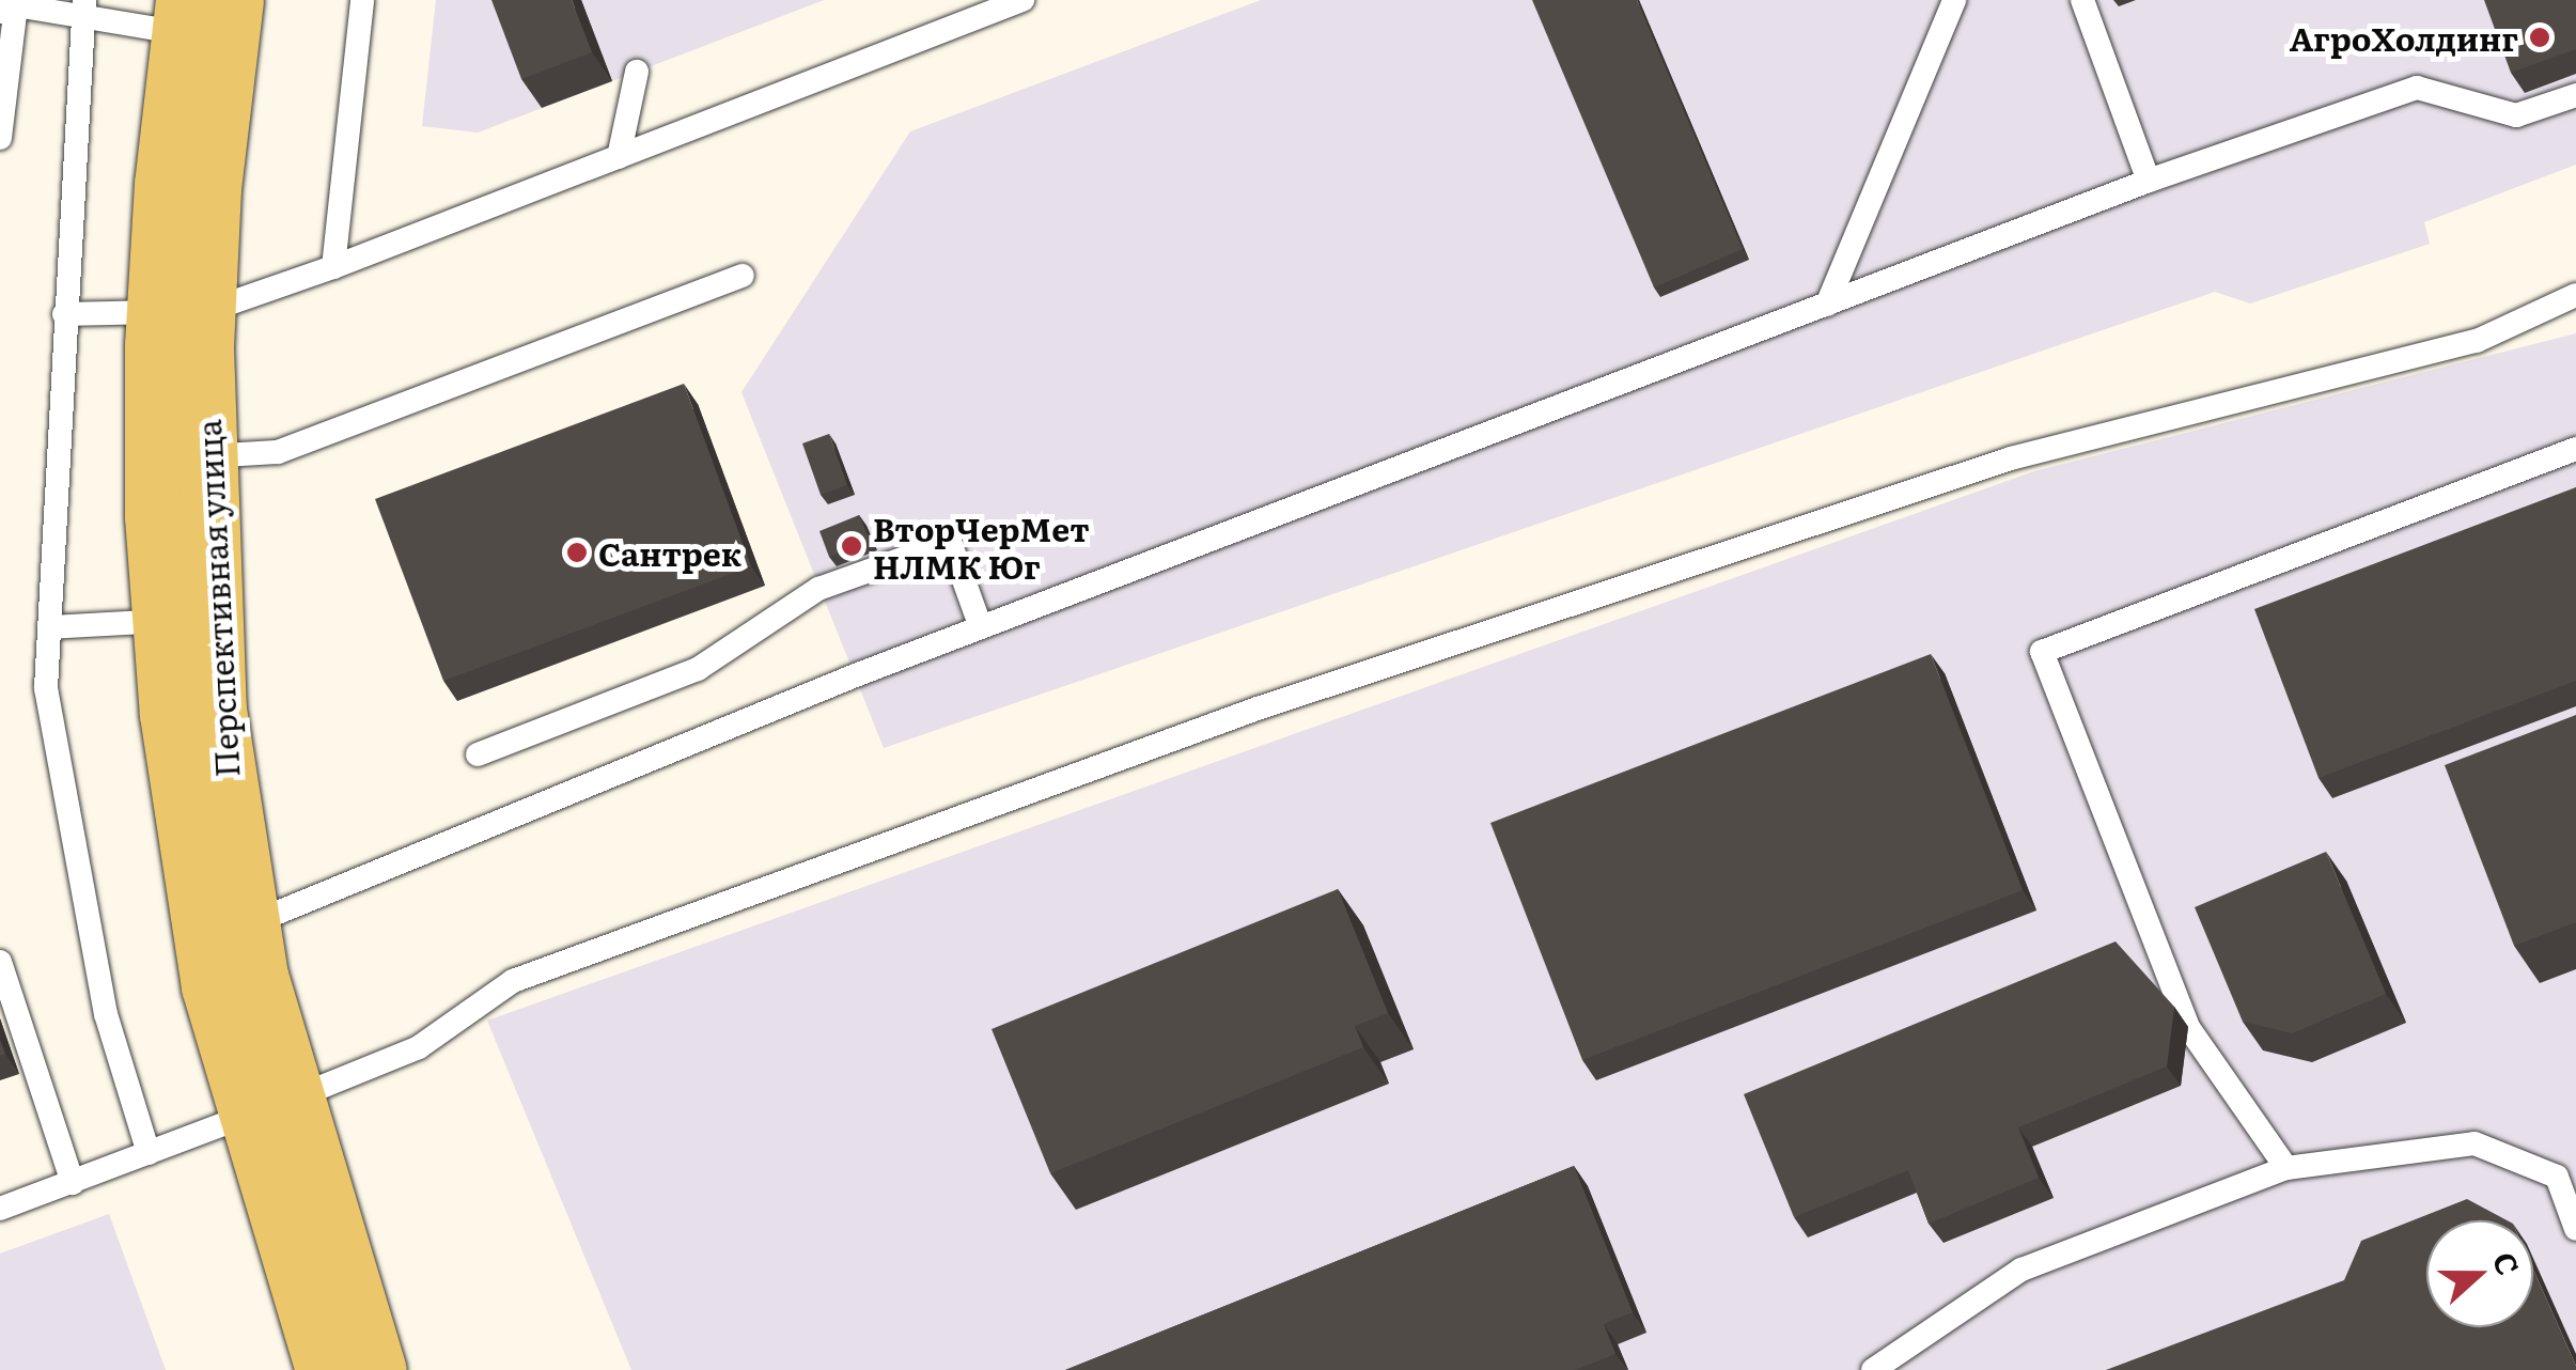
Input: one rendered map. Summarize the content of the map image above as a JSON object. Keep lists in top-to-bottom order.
{
  "streets": {
    "main road": ["Перспективная улица"]
  },
  "places": ["АгроХолдинг", "ВторЧерМет НЛМК Юг", "Сантрек"],
  "north": "right"
}
